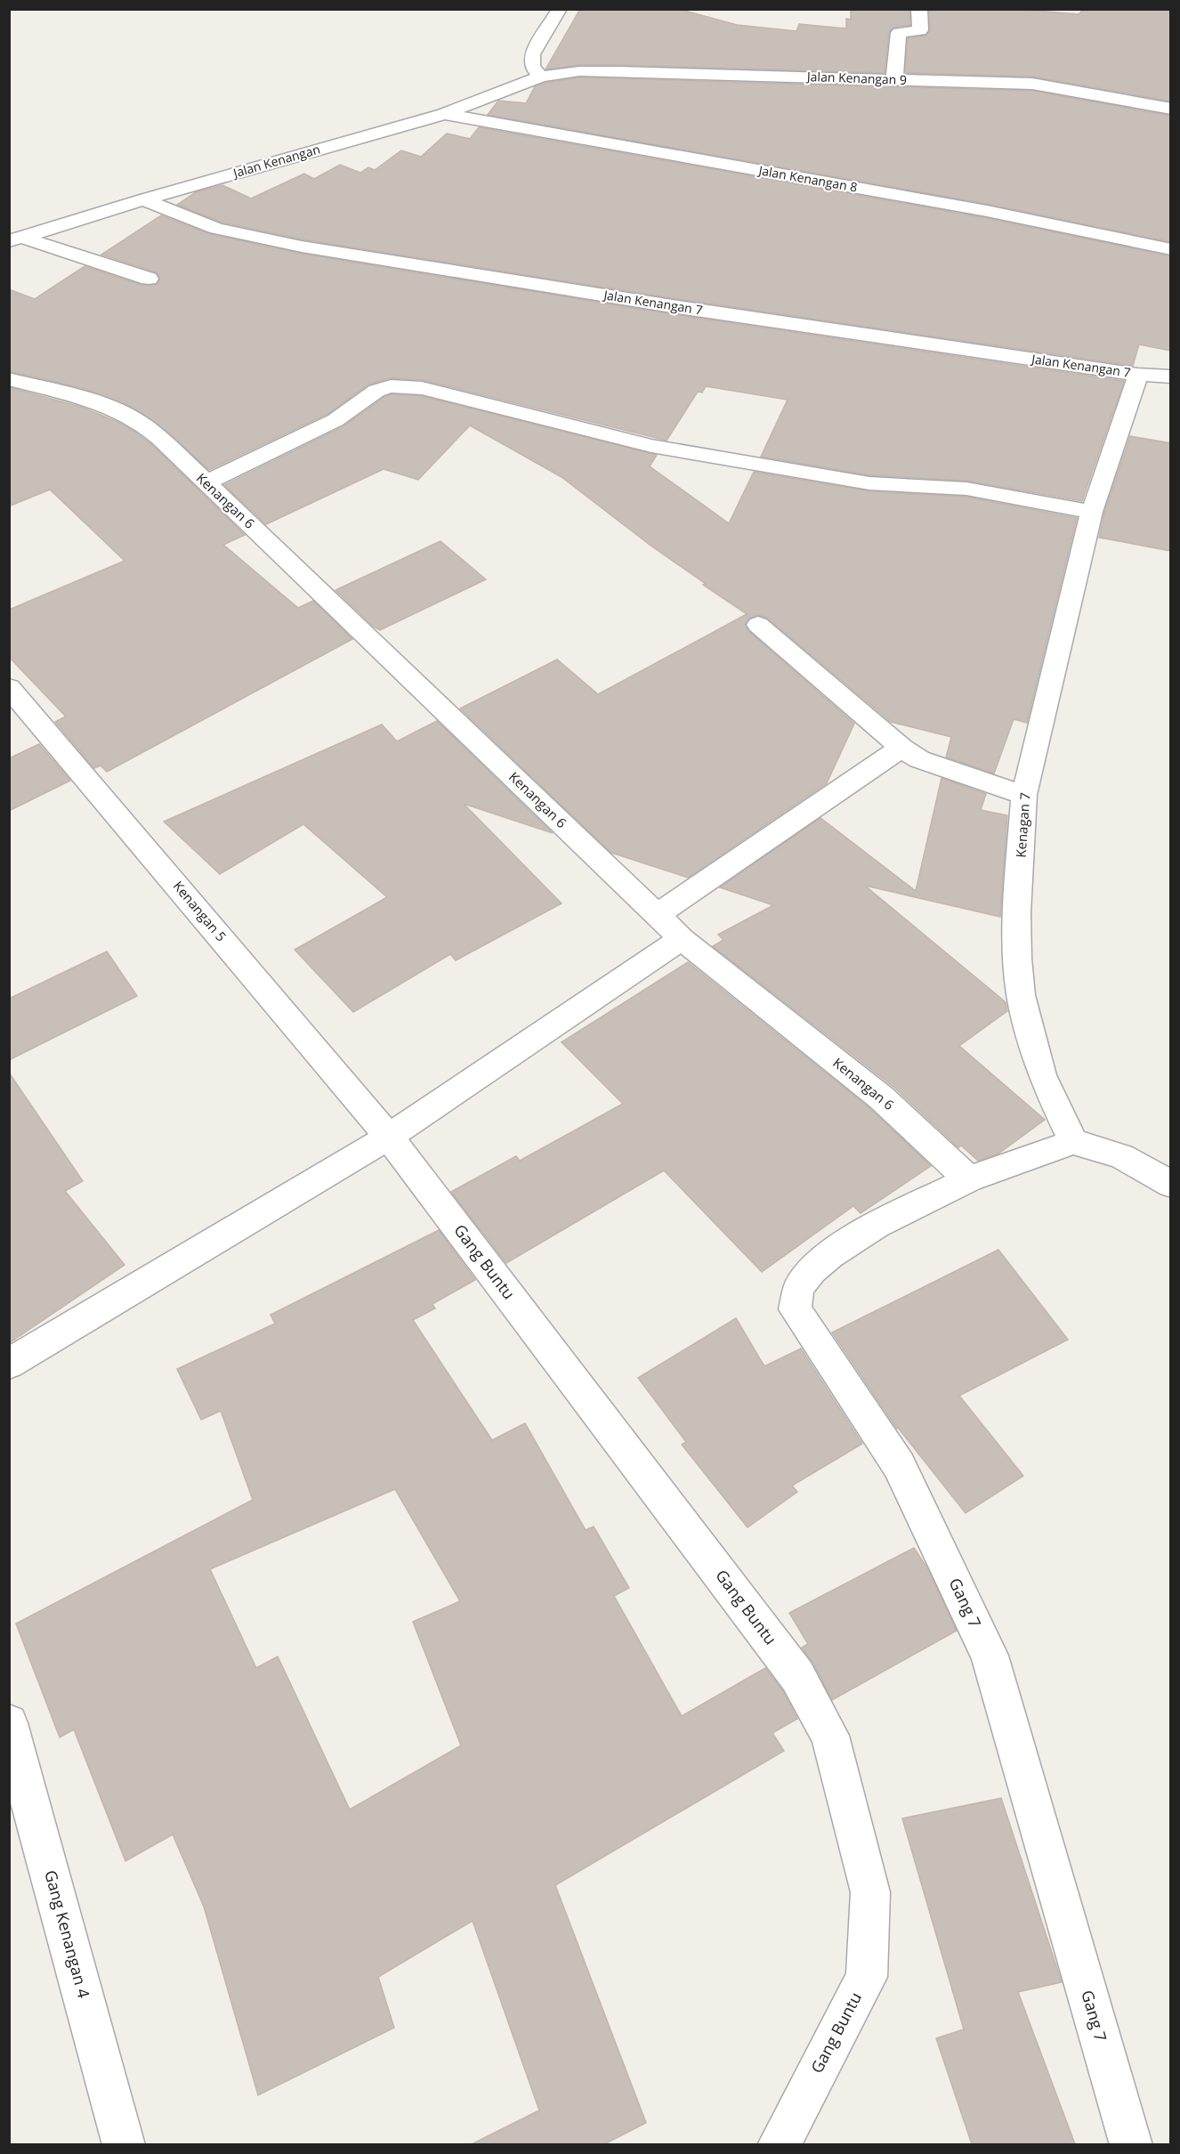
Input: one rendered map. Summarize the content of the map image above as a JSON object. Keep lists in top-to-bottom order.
{
  "streets": {
    "street": [
      "Jalan Kenangan 9",
      "Jalan Kenangan",
      "Jalan Kenangan 8",
      "Jalan Kenangan 7",
      "Kenangan 6",
      "Kenagan 7",
      "Kenangan 5",
      "Gang Buntu",
      "Gang 7",
      "Gang Kenangan 4"
    ]
  },
  "crossings": [
    ["Jalan Kenangan 9", "Jalan Kenangan"],
    ["Jalan Kenangan", "Jalan Kenangan 8"],
    ["Jalan Kenangan", "Jalan Kenangan 7"],
    ["Jalan Kenangan 7", "Kenagan 7"],
    ["Kenangan 6", "Gang 7"],
    ["Kenangan 5", "Gang Buntu"]
  ]
}
